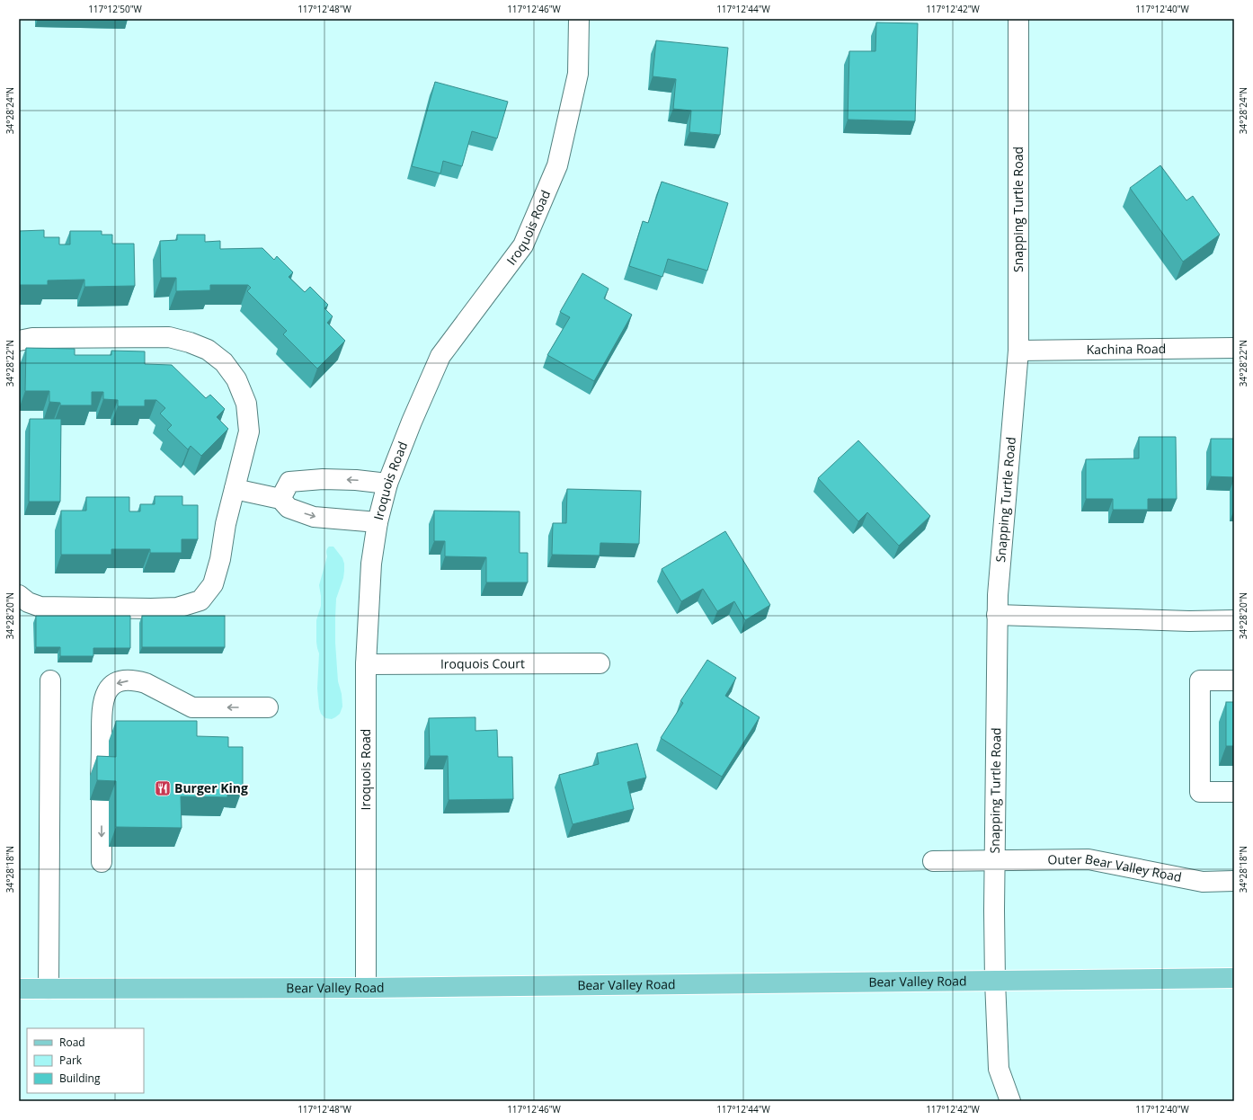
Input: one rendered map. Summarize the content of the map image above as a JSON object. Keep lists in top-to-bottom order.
{
  "streets": {
    "main road": ["Bear Valley Road"],
    "street": [
      "Snapping Turtle Road",
      "Iroquois Road",
      "Kachina Road",
      "Iroquois Court",
      "Outer Bear Valley Road"
    ]
  },
  "crossings": [
    ["Snapping Turtle Road", "Kachina Road"],
    ["Snapping Turtle Road", "Outer Bear Valley Road"],
    ["Snapping Turtle Road", "Bear Valley Road"],
    ["Iroquois Road", "Iroquois Court"],
    ["Iroquois Road", "Bear Valley Road"]
  ],
  "places": {
    "restaurant": ["Burger King"]
  },
  "legend": ["Road", "Park", "Building"],
  "coordinates": [
    "117°12'50\"W",
    "117°12'48\"W",
    "117°12'46\"W",
    "117°12'44\"W",
    "117°12'42\"W",
    "117°12'40\"W",
    "34°28'24\"N",
    "34°28'22\"N",
    "34°28'20\"N",
    "34°28'18\"N"
  ]
}
